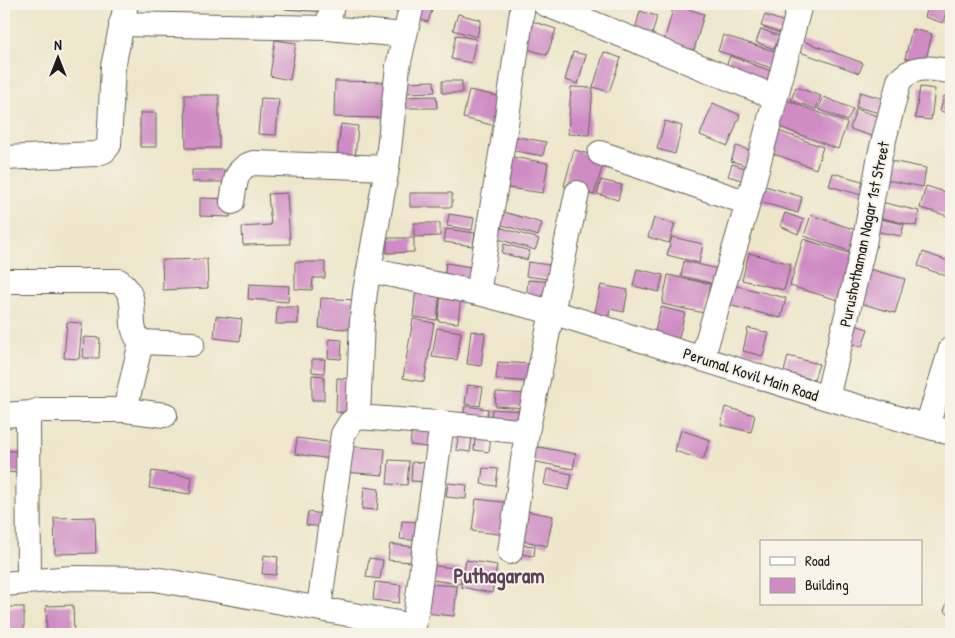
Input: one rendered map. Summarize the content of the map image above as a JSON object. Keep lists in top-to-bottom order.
{
  "streets": {
    "street": ["Purushothaman Nagar 1st Street", "Perumal Kovil Main Road"]
  },
  "crossings": [
    ["Purushothaman Nagar 1st Street", "Perumal Kovil Main Road"]
  ],
  "districts": ["Puthagaram"],
  "legend": ["Road", "Building"],
  "north": "top"
}
